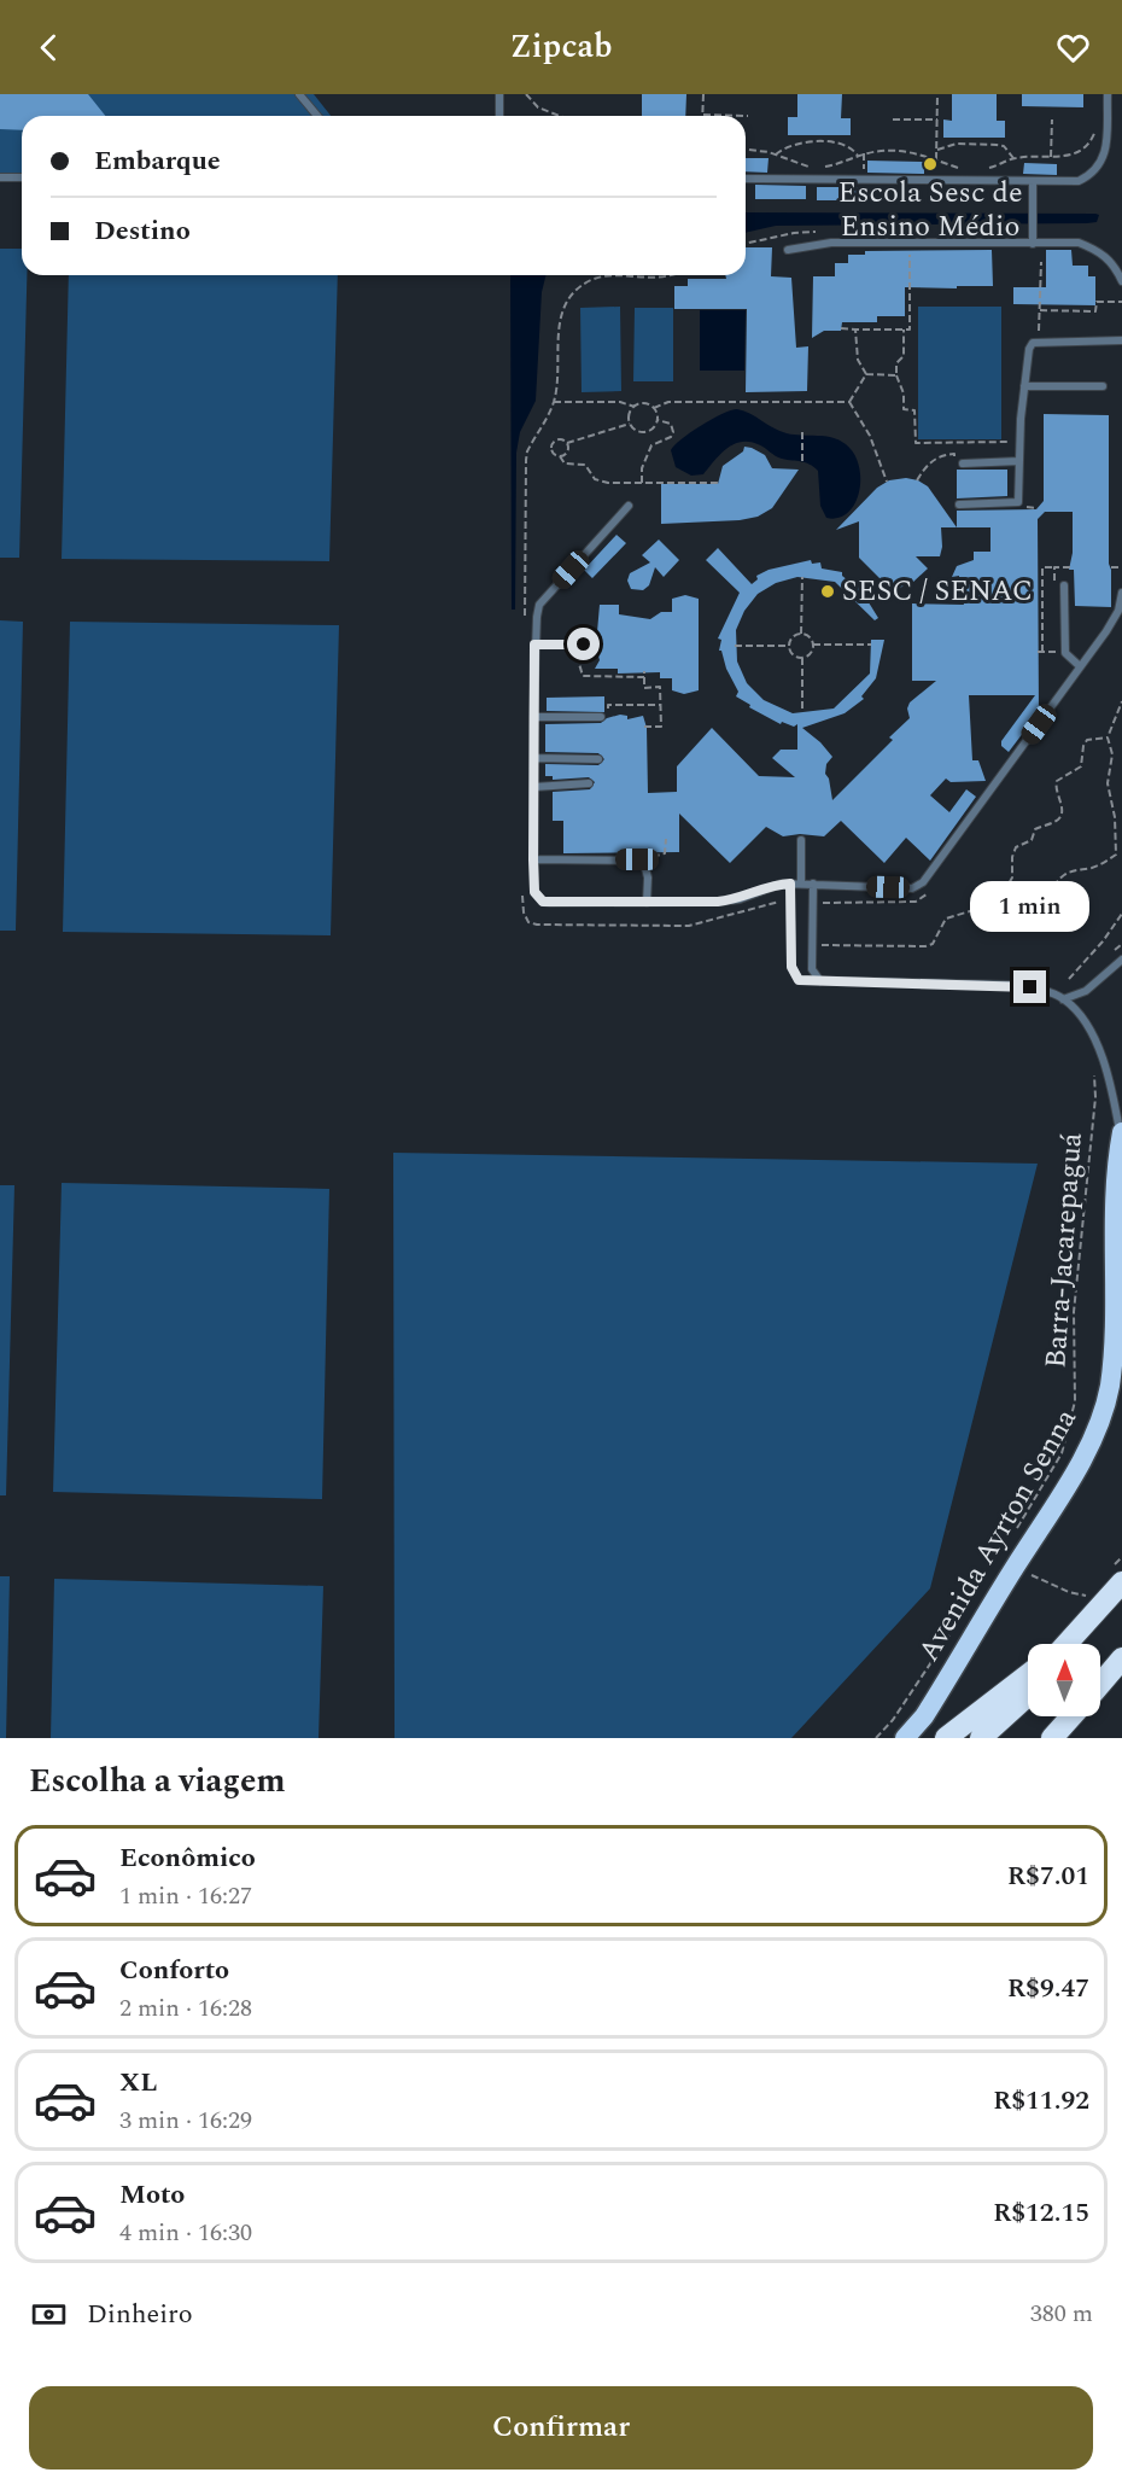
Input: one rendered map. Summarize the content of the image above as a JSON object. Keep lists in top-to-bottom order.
{
  "streets": {
    "highway": ["Avenida Ayrton Senna"],
    "path": ["Barra-Jacarepaguá"]
  },
  "places": ["Escola Sesc de Ensino Médio", "SESC / SENAC"],
  "north": "top",
  "page": {
    "header": "Zipcab",
    "banner": ["Embarque", "Destino"],
    "bubble": "1 min",
    "heading": "Escolha a viagem",
    "list": [
      {
        "name": "Econômico",
        "note": "1 min · 16:27",
        "value": "R$7.01"
      },
      {
        "name": "Conforto",
        "note": "2 min · 16:28",
        "value": "R$9.47"
      },
      {
        "name": "XL",
        "note": "3 min · 16:29",
        "value": "R$11.92"
      },
      {
        "name": "Moto",
        "note": "4 min · 16:30",
        "value": "R$12.15"
      }
    ],
    "pay": ["Dinheiro", "380 m"],
    "buttons": "Confirmar"
  }
}
